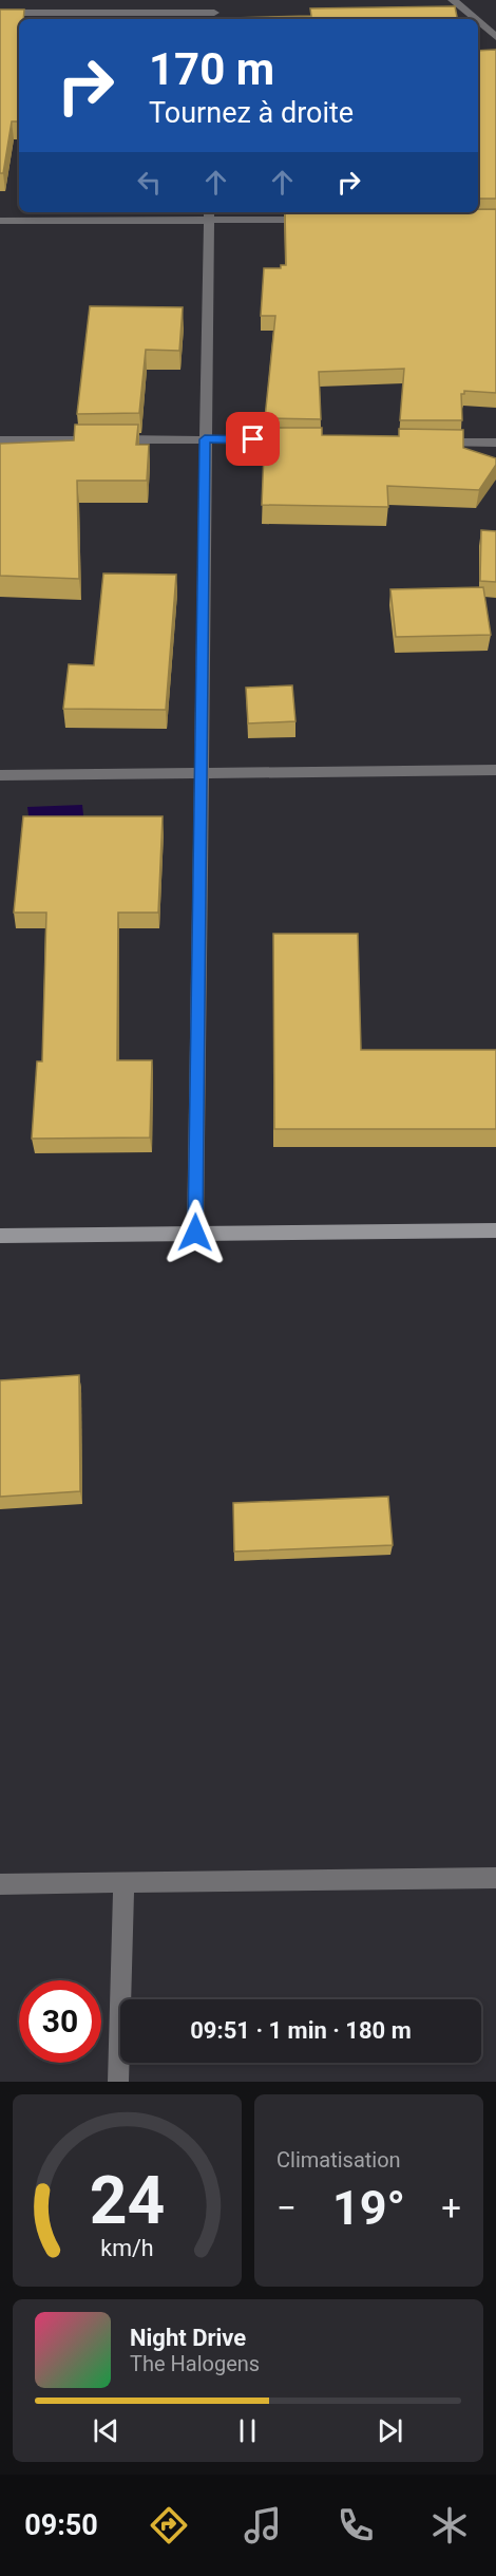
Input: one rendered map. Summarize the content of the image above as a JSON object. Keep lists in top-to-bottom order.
{
  "page": {
    "turn": ["170 m", "Tournez à droite"],
    "limit": "30",
    "trip": "09:51 · 1 min · 180 m",
    "tile": "Climatisation",
    "heat": ["−", "19°", "+"],
    "song": ["Night Drive", "The Halogens"],
    "tabs": "09:50",
    "gauge": ["24", "km/h"]
  }
}
